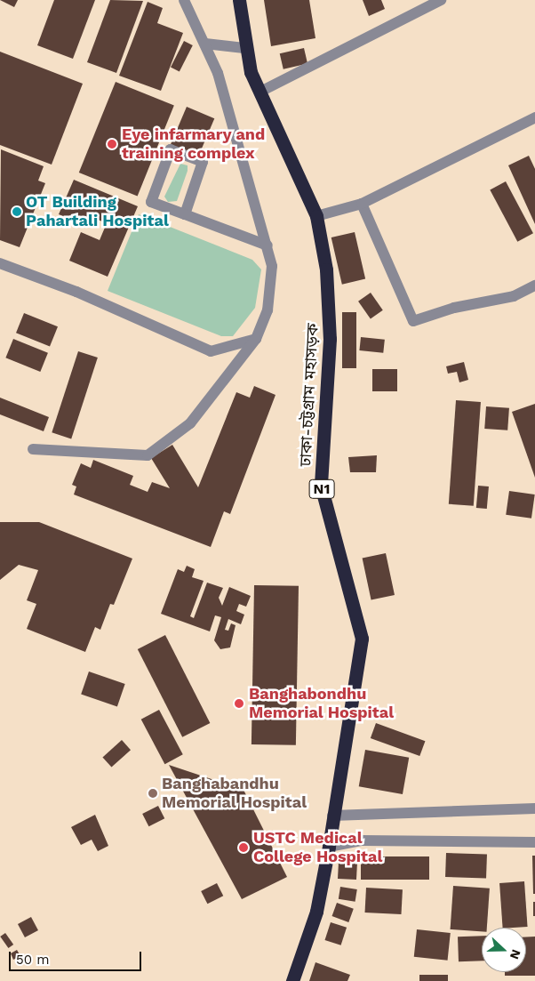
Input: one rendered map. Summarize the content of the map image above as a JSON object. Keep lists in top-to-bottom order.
{
  "streets": {
    "highway": ["ঢাকা-চট্টগ্রাম মহাসড়ক", "N1"]
  },
  "places": [
    "Eye infarmary and training complex",
    "OT Building Pahartali Hospital",
    "Banghabondhu Memorial Hospital",
    "Banghabandhu Memorial Hospital",
    "USTC Medical College Hospital"
  ],
  "scale_bar": "50 m",
  "north": "right"
}
